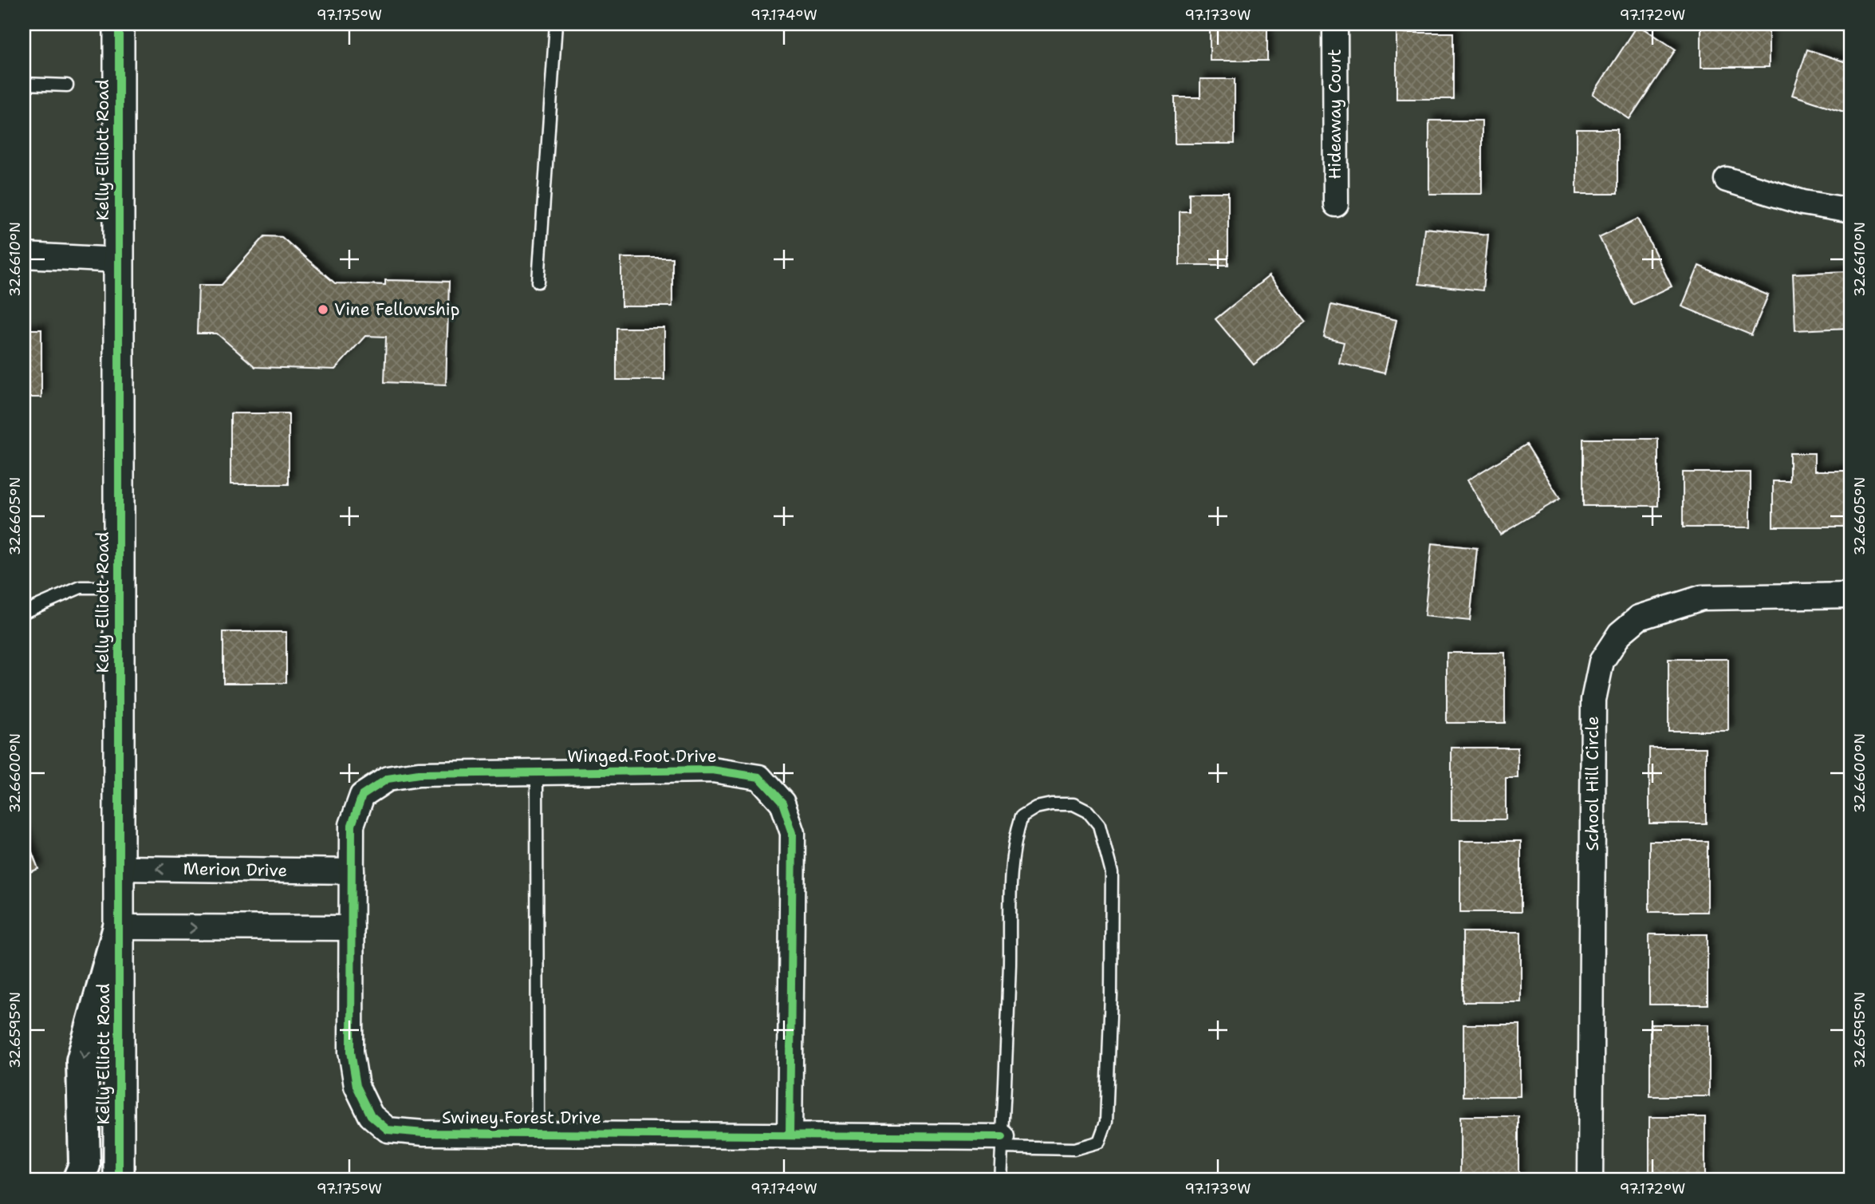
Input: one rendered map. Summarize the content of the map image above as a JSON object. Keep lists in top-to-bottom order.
{
  "streets": {
    "street": [
      "Hideaway Court",
      "Kelly Elliott Road",
      "Winged Foot Drive",
      "School Hill Circle",
      "Merion Drive",
      "Swiney Forest Drive"
    ]
  },
  "crossings": [
    ["Kelly Elliott Road", "Merion Drive"],
    ["Winged Foot Drive", "Swiney Forest Drive"],
    ["Merion Drive", "Swiney Forest Drive"]
  ],
  "places": ["Vine Fellowship"],
  "coordinates": [
    "97.175°W",
    "97.174°W",
    "97.173°W",
    "97.172°W",
    "32.6610°N",
    "32.6605°N",
    "32.6600°N",
    "32.6595°N"
  ]
}
